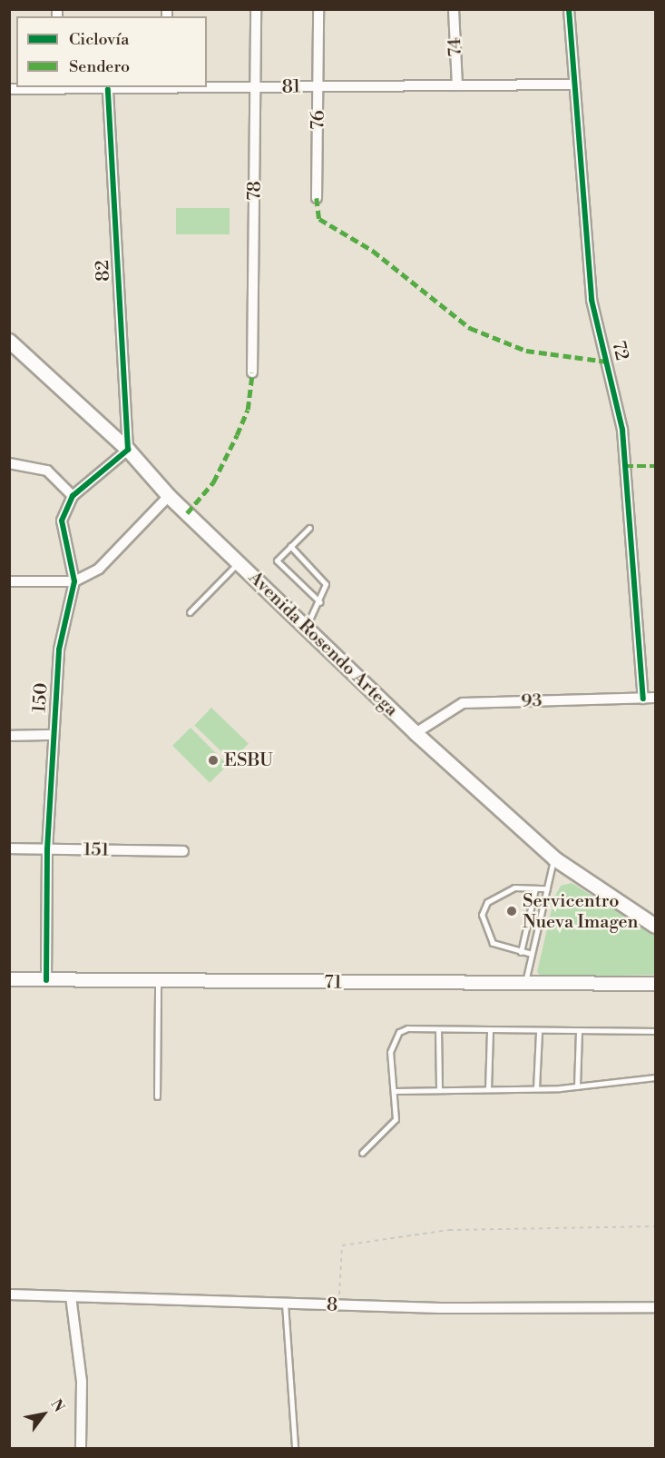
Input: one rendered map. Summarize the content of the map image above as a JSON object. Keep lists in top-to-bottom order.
{
  "streets": {
    "main road": ["Avenida Rosendo Artega"],
    "street": [
      "74",
      "81",
      "76",
      "78",
      "82",
      "72",
      "150",
      "93",
      "151",
      "71",
      "8"
    ]
  },
  "crossings": [
    ["74", "81"],
    ["81", "76"],
    ["81", "78"],
    ["81", "82"],
    ["81", "72"],
    ["82", "Avenida Rosendo Artega"],
    ["82", "150"],
    ["72", "93"],
    ["Avenida Rosendo Artega", "150"],
    ["Avenida Rosendo Artega", "93"],
    ["150", "151"],
    ["150", "71"]
  ],
  "places": ["ESBU", "Servicentro Nueva Imagen"],
  "legend": ["Ciclovía", "Sendero"],
  "north": "top right"
}
